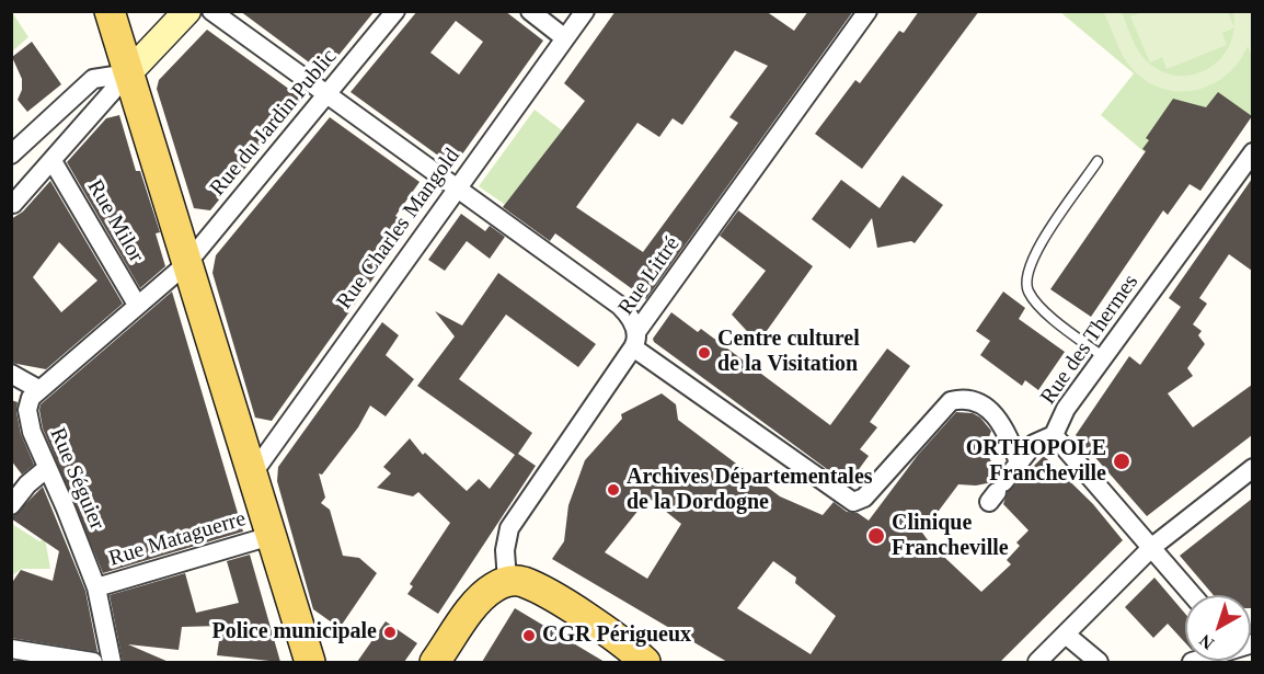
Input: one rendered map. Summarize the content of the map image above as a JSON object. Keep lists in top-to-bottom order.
{
  "streets": {
    "street": [
      "Rue du Jardin Public",
      "Rue Milor",
      "Rue Charles Mangold",
      "Rue Littré",
      "Rue des Thermes",
      "Rue Séguier",
      "Rue Mataguerre"
    ]
  },
  "crossings": [
    ["Rue Séguier", "Rue Mataguerre"]
  ],
  "places": [
    "Centre culturel de la Visitation",
    "ORTHOPOLE Francheville",
    "Archives Départementales de la Dordogne",
    "Clinique Francheville",
    "Police municipale",
    "CGR Périgueux"
  ],
  "north": "bottom left"
}
